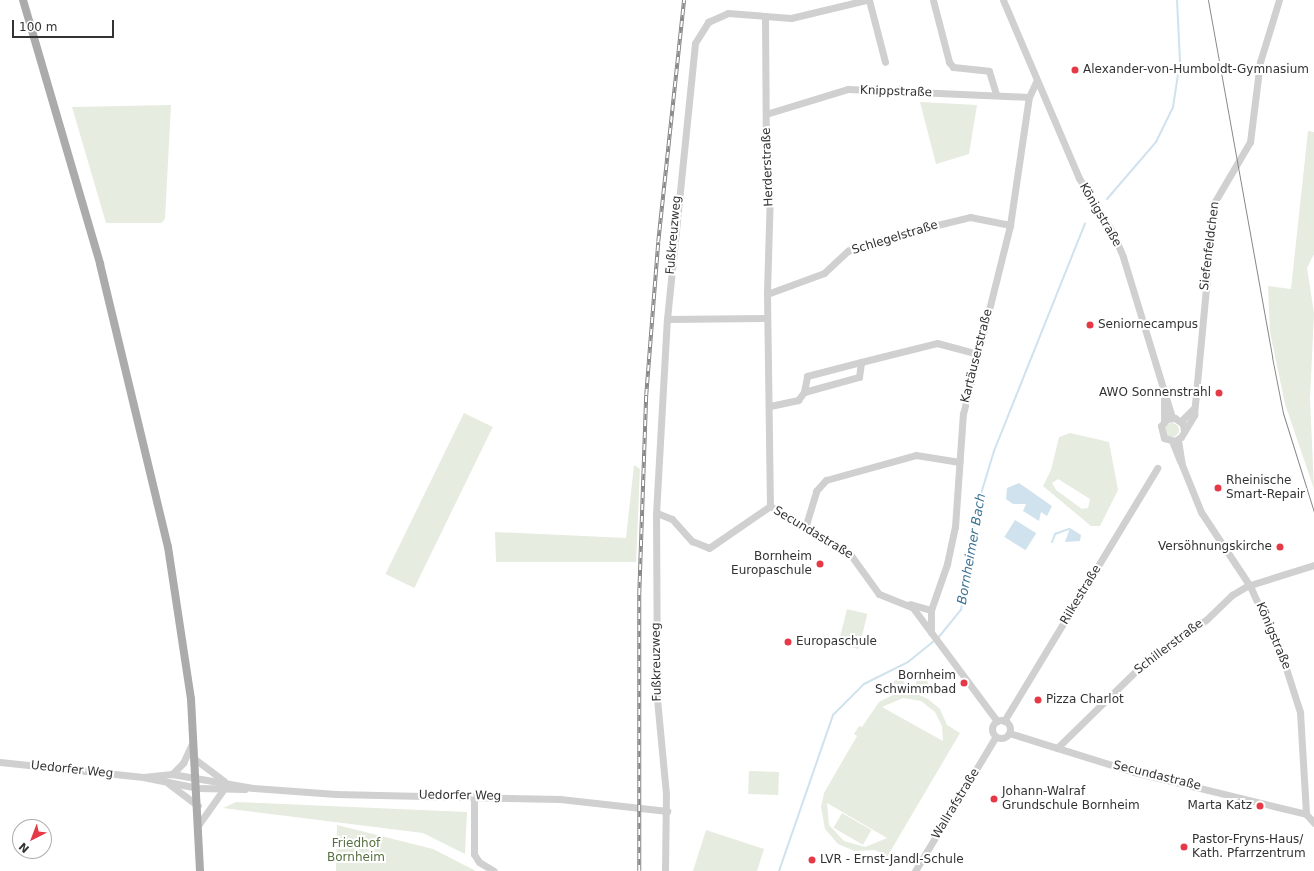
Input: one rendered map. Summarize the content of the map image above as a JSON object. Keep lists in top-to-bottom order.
{
  "streets": {
    "street": [
      "Knippstraße",
      "Herderstraße",
      "Königstraße",
      "Fußkreuzweg",
      "Schlegelstraße",
      "Siefenfeldchen",
      "Kartäuserstraße",
      "Secundastraße",
      "Rilkestraße",
      "Schillerstraße",
      "Uedorfer Weg",
      "Wallrafstraße"
    ]
  },
  "crossings": [
    ["Knippstraße", "Herderstraße"],
    ["Knippstraße", "Kartäuserstraße"],
    ["Herderstraße", "Fußkreuzweg"],
    ["Herderstraße", "Schlegelstraße"],
    ["Herderstraße", "Secundastraße"],
    ["Königstraße", "Siefenfeldchen"],
    ["Königstraße", "Kartäuserstraße"],
    ["Königstraße", "Secundastraße"],
    ["Königstraße", "Schillerstraße"],
    ["Fußkreuzweg", "Uedorfer Weg"],
    ["Schlegelstraße", "Kartäuserstraße"],
    ["Kartäuserstraße", "Secundastraße"],
    ["Secundastraße", "Schillerstraße"]
  ],
  "water": ["Bornheimer Bach"],
  "parks": ["Friedhof Bornheim"],
  "places": [
    "Alexander-von-Humboldt-Gymnasium",
    "Seniornecampus",
    "AWO Sonnenstrahl",
    "Rheinische Smart-Repair",
    "Versöhnungskirche",
    "Bornheim Europaschule",
    "Europaschule",
    "Bornheim Schwimmbad",
    "Pizza Charlot",
    "Johann-Walraf Grundschule Bornheim",
    "Marta Katz",
    "Pastor-Fryns-Haus/ Kath. Pfarrzentrum",
    "LVR - Ernst-Jandl-Schule"
  ],
  "scale_bar": "100 m",
  "north": "bottom left"
}
